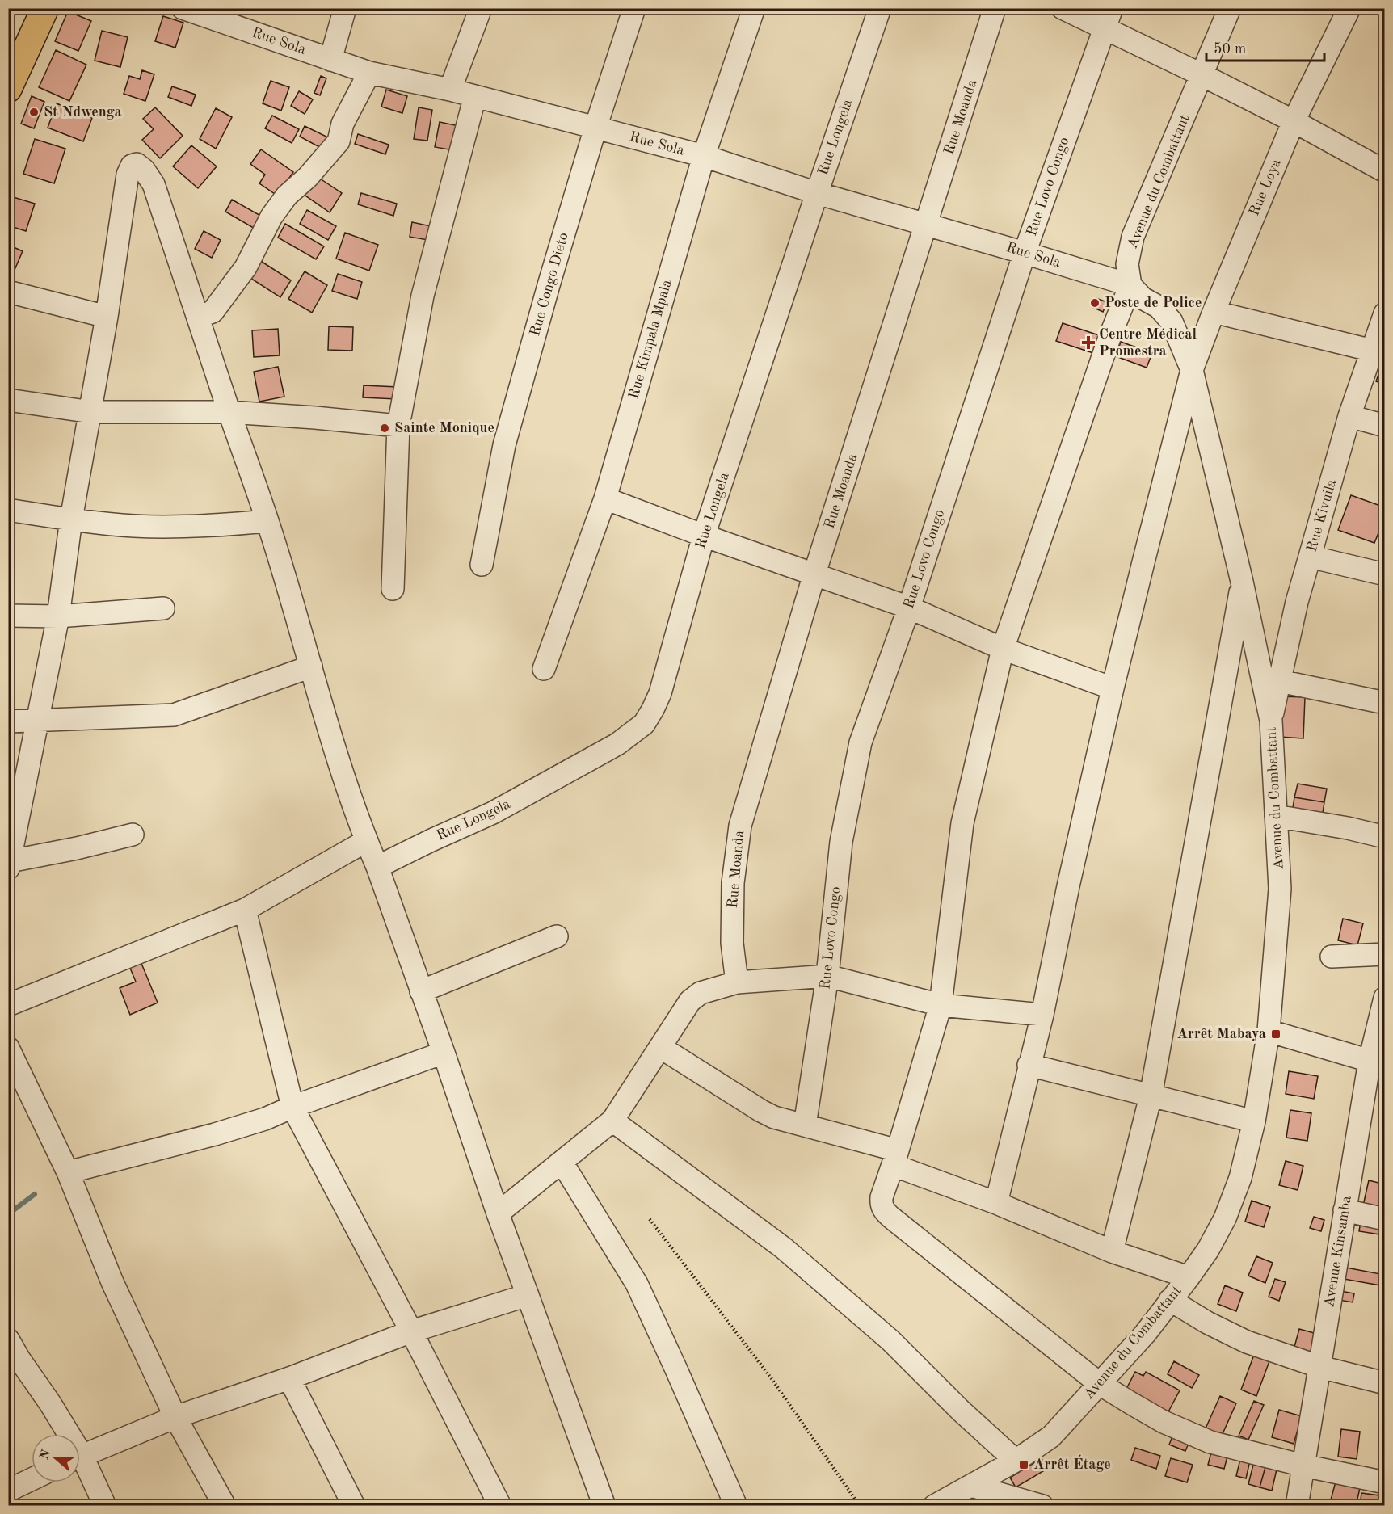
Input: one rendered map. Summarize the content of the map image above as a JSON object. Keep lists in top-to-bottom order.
{
  "streets": {
    "street": [
      "Rue Sola",
      "Rue Moanda",
      "Rue Longela",
      "Avenue du Combattant",
      "Rue Lovo Congo",
      "Rue Loya",
      "Rue Congo Dieto",
      "Rue Kimpala Mpala",
      "Rue Kivuila",
      "Avenue Kinsamba"
    ]
  },
  "crossings": [
    ["Rue Sola", "Rue Moanda"],
    ["Rue Sola", "Rue Longela"],
    ["Rue Sola", "Avenue du Combattant"],
    ["Rue Sola", "Rue Lovo Congo"],
    ["Rue Sola", "Rue Congo Dieto"],
    ["Rue Sola", "Rue Kimpala Mpala"],
    ["Avenue du Combattant", "Rue Loya"],
    ["Avenue du Combattant", "Rue Kivuila"]
  ],
  "places": {
    "other": ["St Ndwenga", "Poste de Police", "Sainte Monique"],
    "health": ["Centre Médical Promestra"],
    "transit": ["Arrêt Mabaya", "Arrêt Étage"]
  },
  "scale_bar": "50 m",
  "north": "left"
}
